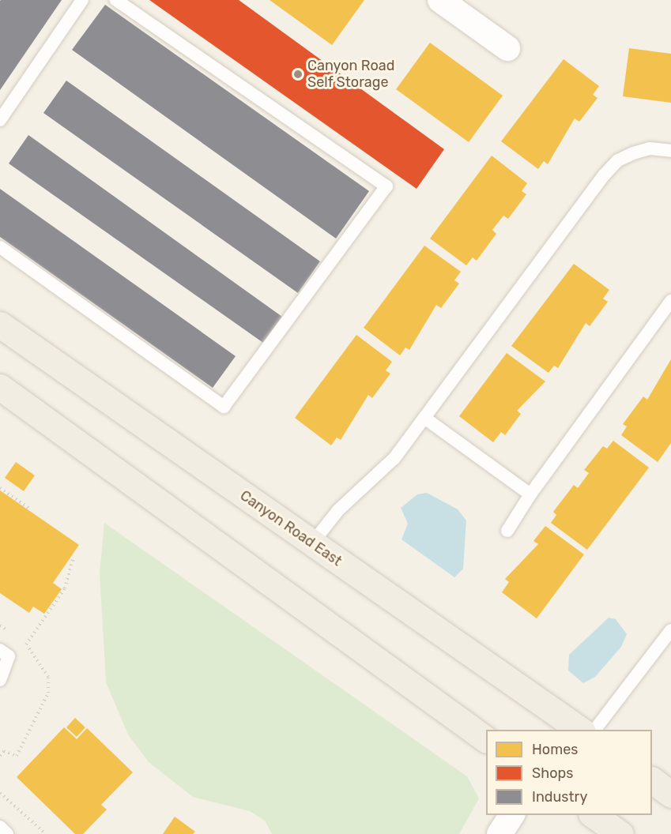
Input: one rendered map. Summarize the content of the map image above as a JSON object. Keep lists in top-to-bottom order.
{
  "streets": {
    "main road": ["Canyon Road East"]
  },
  "places": ["Canyon Road Self Storage"],
  "legend": ["Homes", "Shops", "Industry"]
}
